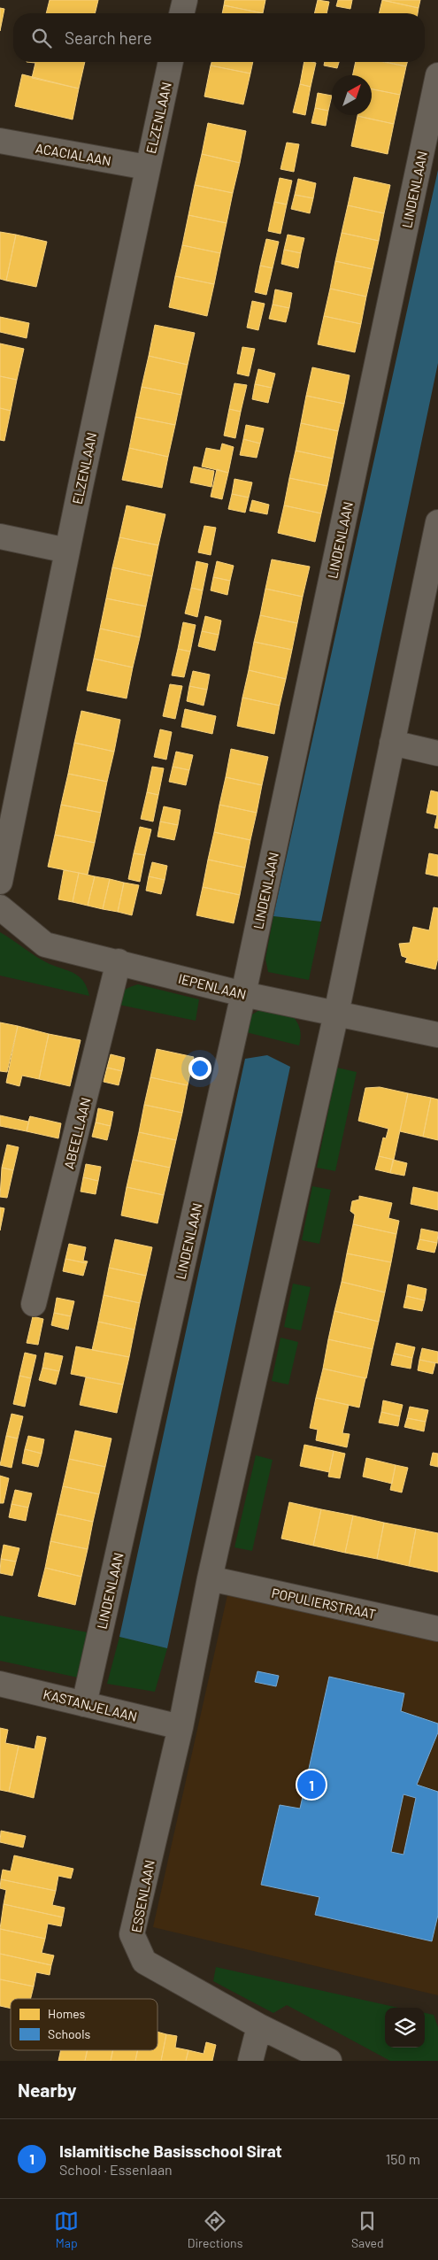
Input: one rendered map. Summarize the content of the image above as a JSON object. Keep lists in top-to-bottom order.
{
  "streets": {
    "street": [
      "ELZENLAAN",
      "ACACIALAAN",
      "LINDENLAAN",
      "IEPENLAAN",
      "ABEELLAAN",
      "POPULIERSTRAAT",
      "KASTANJELAAN",
      "ESSENLAAN"
    ]
  },
  "crossings": [
    ["ELZENLAAN", "ACACIALAAN"],
    ["LINDENLAAN", "IEPENLAAN"],
    ["LINDENLAAN", "KASTANJELAAN"],
    ["IEPENLAAN", "ABEELLAAN"],
    ["KASTANJELAAN", "ESSENLAAN"]
  ],
  "legend": ["Homes", "Schools"],
  "north": "top right",
  "page": {
    "search": "Search here",
    "pins": "1",
    "heading": "Nearby",
    "list": [
      {
        "mark": "1",
        "name": "Islamitische Basisschool Sirat",
        "note": "School · Essenlaan",
        "value": "150 m"
      }
    ],
    "nav": ["Map", "Directions", "Saved"]
  }
}
